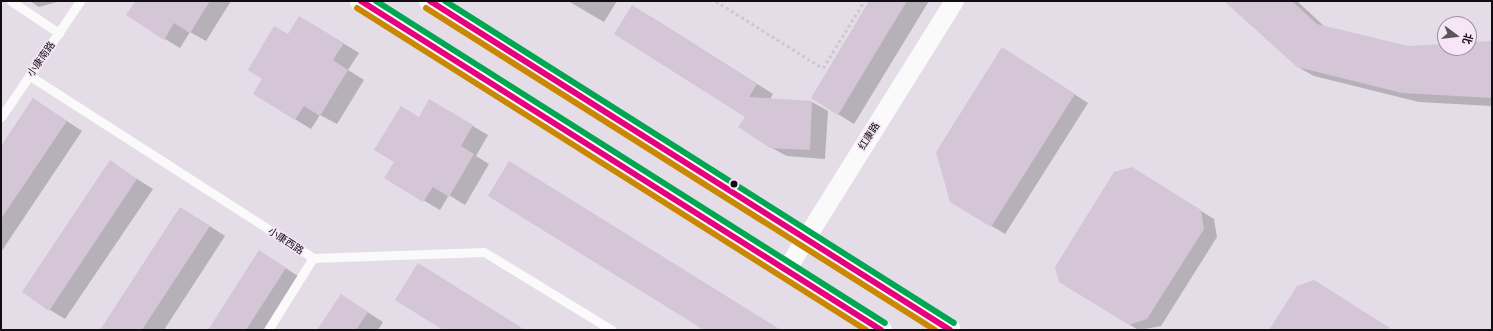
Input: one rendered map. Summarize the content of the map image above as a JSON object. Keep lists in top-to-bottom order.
{
  "streets": {
    "street": ["红康路"],
    "lane": ["小康南路", "小康西路"]
  },
  "crossings": [
    ["小康南路", "小康西路"]
  ],
  "north": "right"
}
